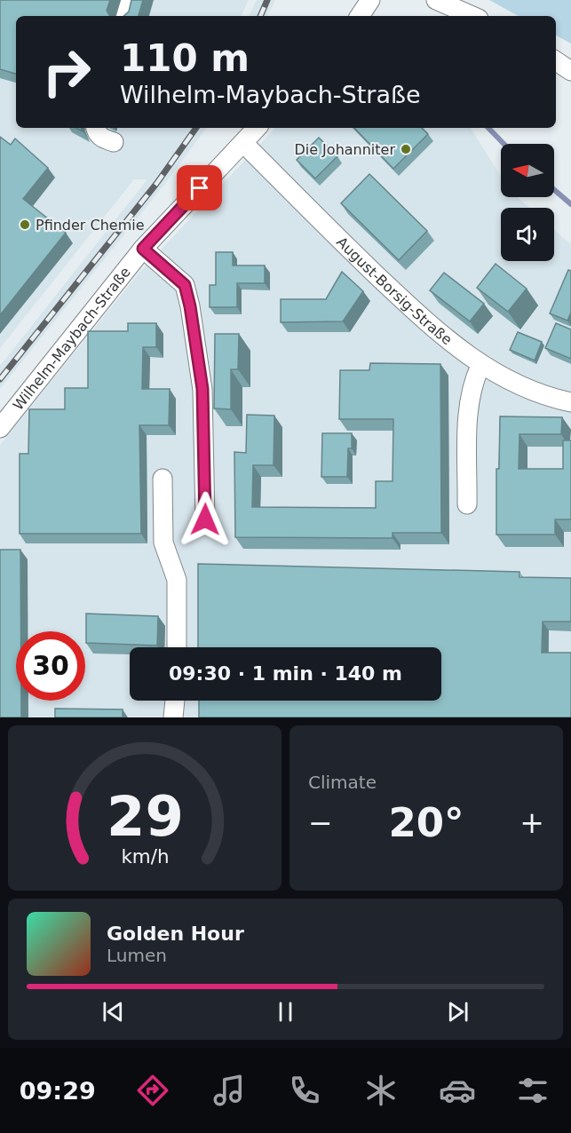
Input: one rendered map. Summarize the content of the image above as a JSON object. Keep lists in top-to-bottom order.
{
  "streets": {
    "street": ["August-Borsig-Straße", "Wilhelm-Maybach-Straße"]
  },
  "crossings": [
    ["August-Borsig-Straße", "Wilhelm-Maybach-Straße"]
  ],
  "places": ["Die Johanniter", "Pfinder Chemie"],
  "north": "left",
  "page": {
    "turn": ["110 m", "Wilhelm-Maybach-Straße"],
    "limit": "30",
    "trip": "09:30 · 1 min · 140 m",
    "tile": "Climate",
    "heat": ["−", "20°", "+"],
    "song": ["Golden Hour", "Lumen"],
    "tabs": "09:29",
    "gauge": ["29", "km/h"]
  }
}
